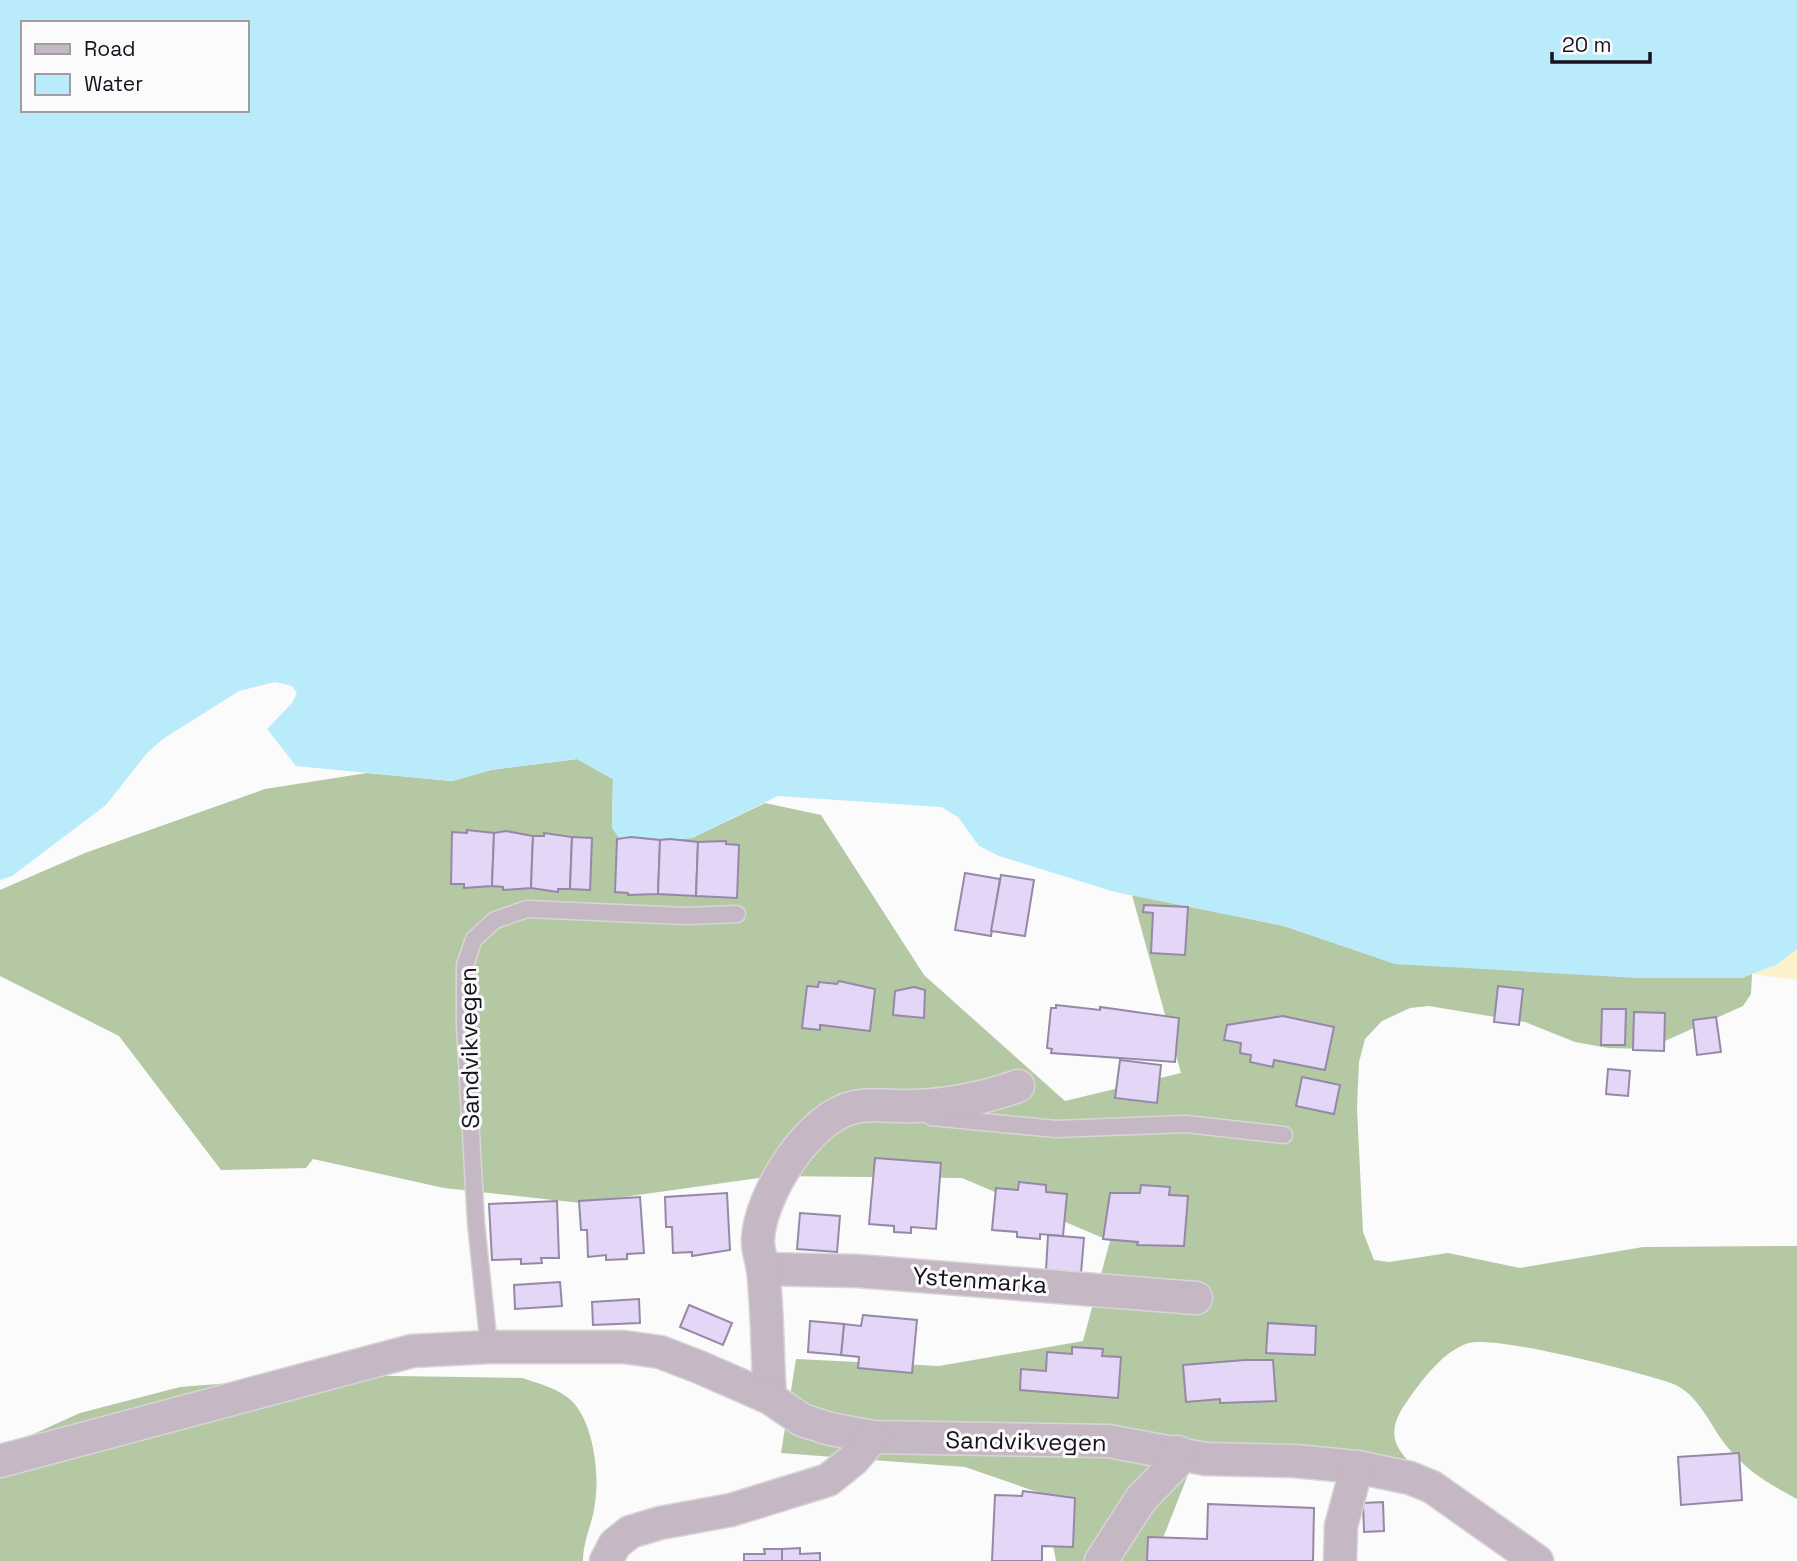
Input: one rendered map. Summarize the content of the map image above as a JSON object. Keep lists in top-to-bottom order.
{
  "streets": {
    "street": ["Sandvikvegen", "Ystenmarka"]
  },
  "legend": ["Road", "Water"],
  "scale_bar": "20 m"
}
